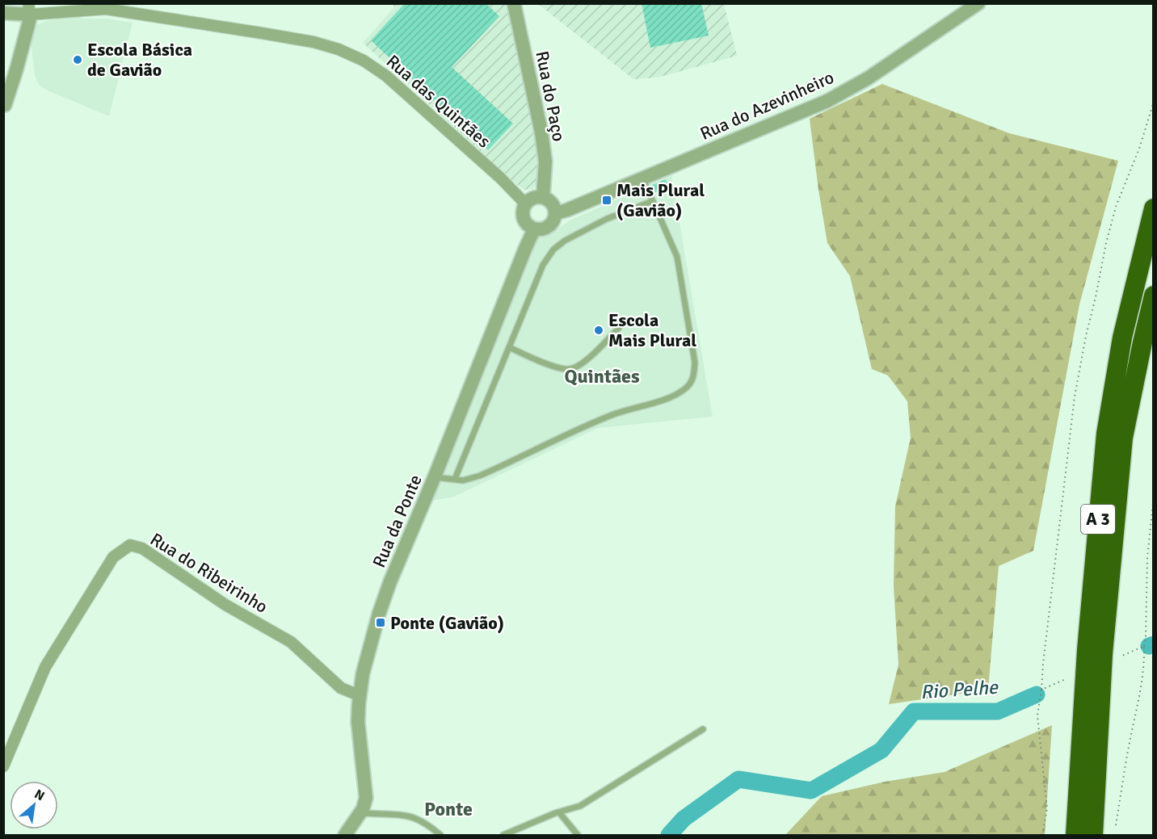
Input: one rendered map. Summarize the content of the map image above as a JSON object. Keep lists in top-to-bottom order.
{
  "streets": {
    "highway": ["A 3"],
    "street": [
      "Rua do Paço",
      "Rua das Quintães",
      "Rua do Azevinheiro",
      "Rua da Ponte",
      "Rua do Ribeirinho"
    ]
  },
  "crossings": [
    ["Rua do Paço", "Rua das Quintães"],
    ["Rua do Paço", "Rua do Azevinheiro"],
    ["Rua do Paço", "Rua da Ponte"],
    ["Rua das Quintães", "Rua do Azevinheiro"],
    ["Rua das Quintães", "Rua da Ponte"],
    ["Rua do Azevinheiro", "Rua da Ponte"],
    ["Rua da Ponte", "Rua do Ribeirinho"]
  ],
  "districts": ["Quintães", "Ponte"],
  "water": ["Rio Pelhe"],
  "places": {
    "other": ["Escola Básica de Gavião", "Escola Mais Plural"],
    "transit": ["Mais Plural (Gavião)", "Ponte (Gavião)"]
  },
  "north": "top right"
}
